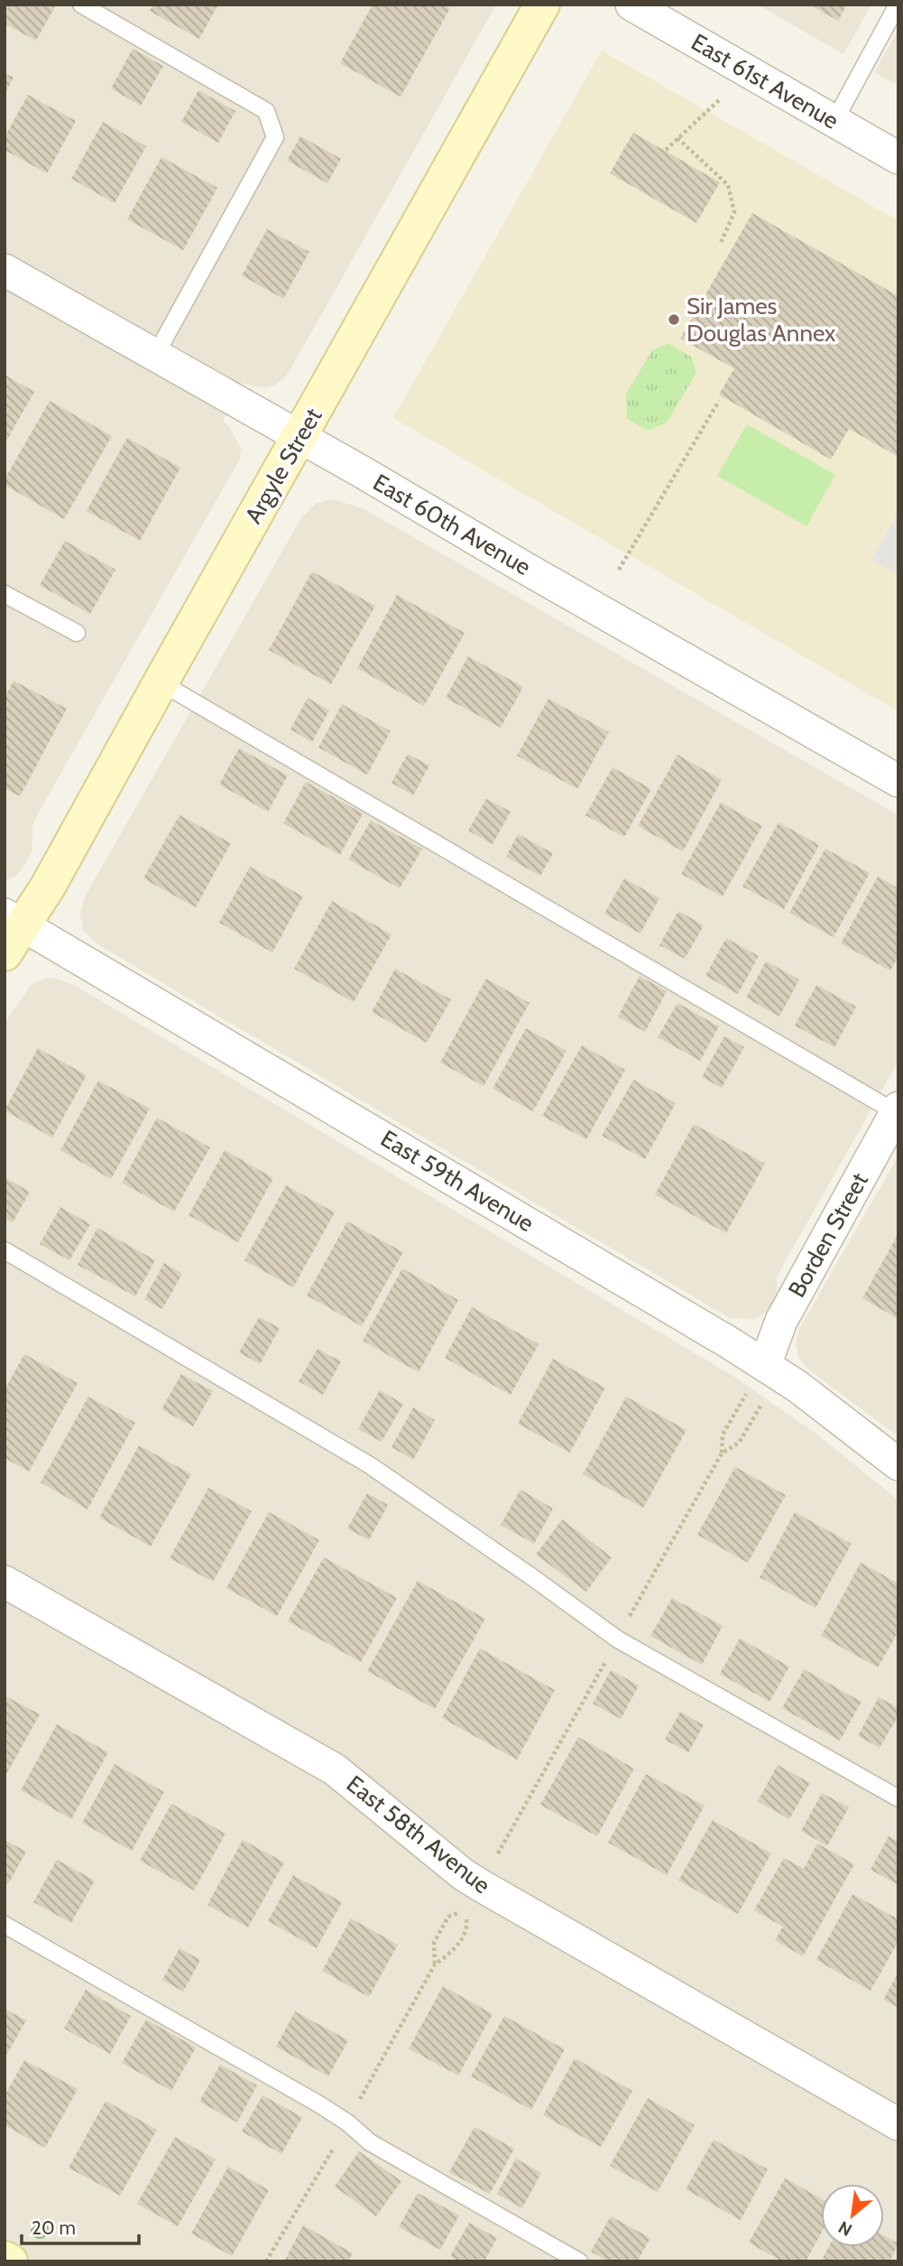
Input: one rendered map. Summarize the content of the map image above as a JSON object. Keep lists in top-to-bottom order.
{
  "streets": {
    "street": [
      "East 61st Avenue",
      "Argyle Street",
      "East 60th Avenue",
      "East 59th Avenue",
      "Borden Street",
      "East 58th Avenue"
    ]
  },
  "crossings": [
    ["Argyle Street", "East 60th Avenue"],
    ["Argyle Street", "East 59th Avenue"],
    ["East 59th Avenue", "Borden Street"]
  ],
  "places": ["Sir James Douglas Annex"],
  "scale_bar": "20 m",
  "north": "bottom left"
}
